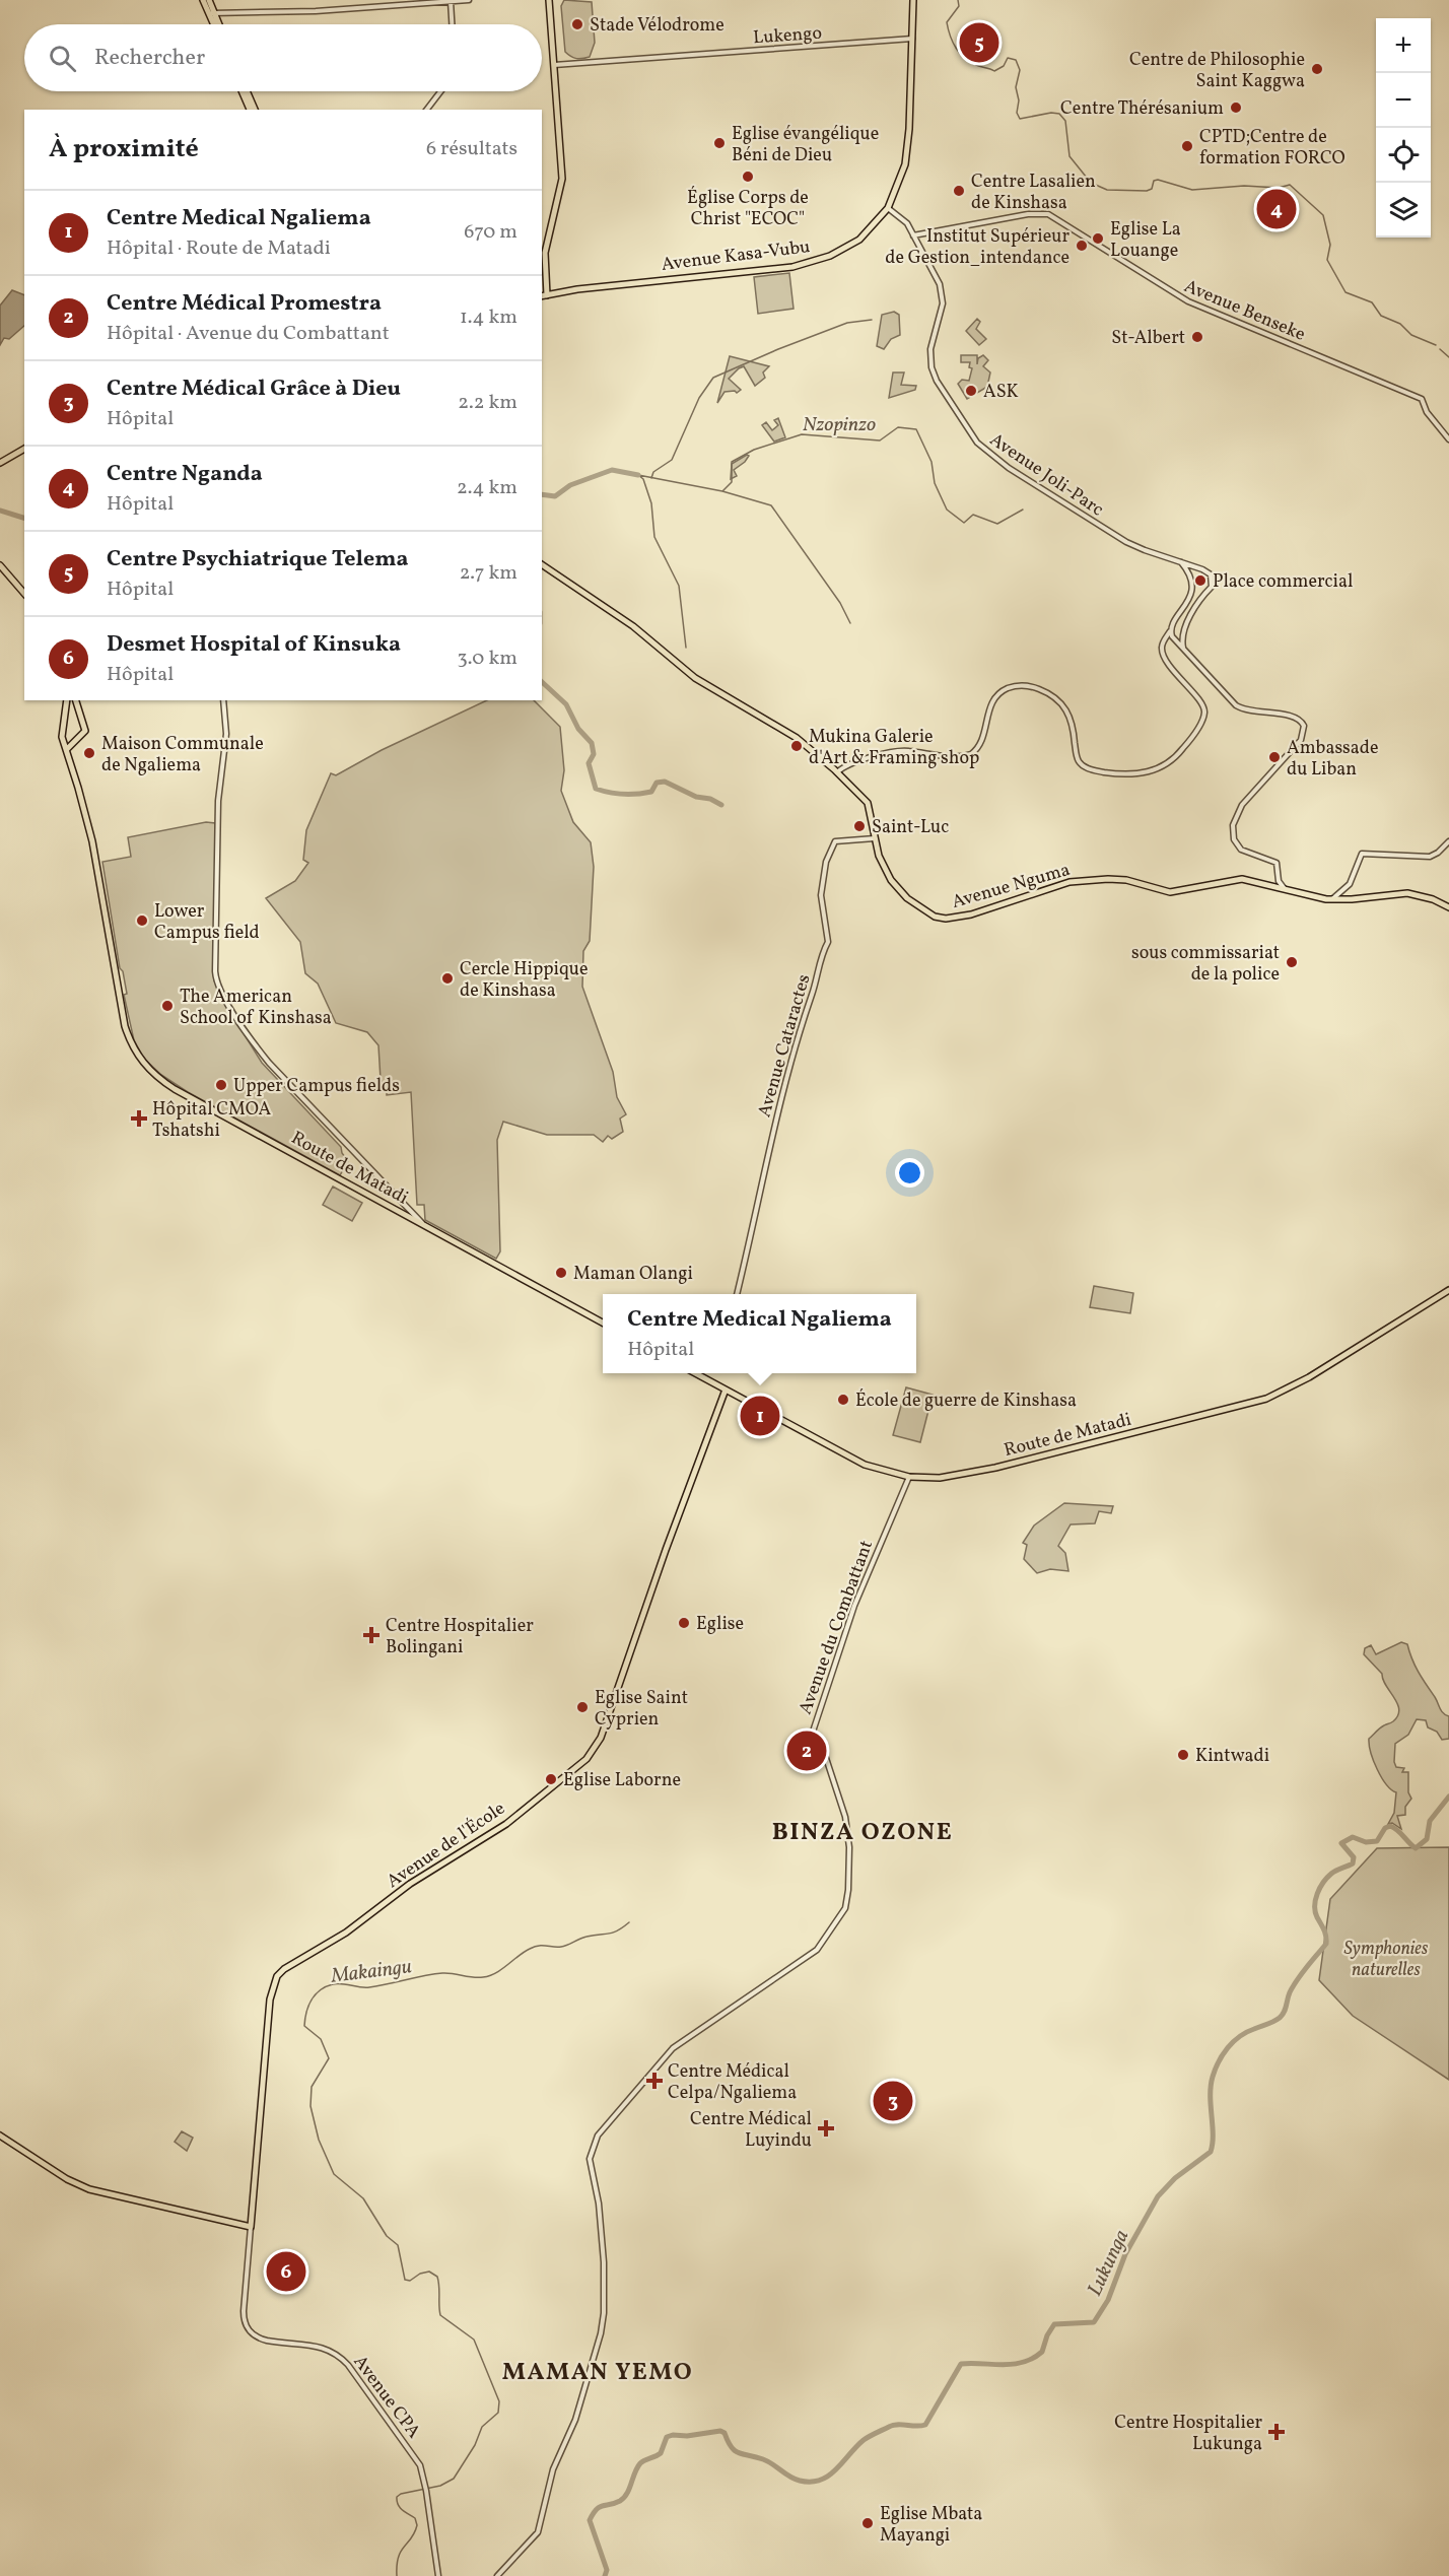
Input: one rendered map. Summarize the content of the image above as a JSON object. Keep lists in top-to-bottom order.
{
  "streets": {
    "main road": [
      "Avenue Kasa-Vubu",
      "Avenue Nguma",
      "Route de Matadi",
      "Avenue de l'École"
    ],
    "street": [
      "Lukengo",
      "Avenue Benseke",
      "Avenue Joli-Parc",
      "Avenue Cataractes",
      "Avenue du Combattant",
      "Avenue CPA"
    ]
  },
  "crossings": [
    ["Lukengo", "Avenue Kasa-Vubu"],
    ["Avenue Kasa-Vubu", "Avenue Joli-Parc"],
    ["Avenue Benseke", "Avenue Joli-Parc"],
    ["Avenue Nguma", "Avenue Cataractes"],
    ["Route de Matadi", "Avenue du Combattant"],
    ["Route de Matadi", "Avenue de l'École"],
    ["Avenue de l'École", "Avenue CPA"]
  ],
  "districts": ["BINZA OZONE", "MAMAN YEMO"],
  "water": ["Nzopinzo", "Makaingu", "Lukunga"],
  "parks": ["Symphonies naturelles"],
  "places": {
    "other": [
      "Stade Vélodrome",
      "Centre de Philosophie Saint Kaggwa",
      "Centre Thérésanium",
      "Eglise évangélique Béni de Dieu",
      "CPTD;Centre de formation FORCO",
      "Église Corps de Christ \"ECOC\"",
      "Centre Lasalien de Kinshasa",
      "Eglise La Louange",
      "Institut Supérieur de Gestion_intendance",
      "St-Albert",
      "ASK",
      "Place commercial",
      "Mukina Galerie d'Art & Framing shop",
      "Maison Communale de Ngaliema",
      "Ambassade du Liban",
      "Saint-Luc",
      "Lower Campus field",
      "sous commissariat de la police",
      "Cercle Hippique de Kinshasa",
      "The American School of Kinshasa",
      "Upper Campus fields",
      "Maman Olangi",
      "École de guerre de Kinshasa",
      "Eglise",
      "Eglise Saint Cyprien",
      "Kintwadi",
      "Eglise Laborne",
      "Eglise Mbata Mayangi"
    ],
    "health": [
      "Hôpital CMOA Tshatshi",
      "Centre Hospitalier Bolingani",
      "Centre Médical Celpa/Ngaliema",
      "Centre Médical Luyindu",
      "Centre Hospitalier Lukunga"
    ]
  },
  "page": {
    "map_buttons": ["+", "−"],
    "pins": [
      "5",
      "4",
      "1",
      "2",
      "3",
      "6"
    ],
    "search": "Rechercher",
    "heading": ["À proximité", "6 résultats"],
    "list": [
      {
        "mark": "1",
        "name": "Centre Medical Ngaliema",
        "note": "Hôpital · Route de Matadi",
        "value": "670 m"
      },
      {
        "mark": "2",
        "name": "Centre Médical Promestra",
        "note": "Hôpital · Avenue du Combattant",
        "value": "1.4 km"
      },
      {
        "mark": "3",
        "name": "Centre Médical Grâce à Dieu",
        "note": "Hôpital",
        "value": "2.2 km"
      },
      {
        "mark": "4",
        "name": "Centre Nganda",
        "note": "Hôpital",
        "value": "2.4 km"
      },
      {
        "mark": "5",
        "name": "Centre Psychiatrique Telema",
        "note": "Hôpital",
        "value": "2.7 km"
      },
      {
        "mark": "6",
        "name": "Desmet Hospital of Kinsuka",
        "note": "Hôpital",
        "value": "3.0 km"
      }
    ],
    "popup": ["Centre Medical Ngaliema", "Hôpital"]
  }
}
